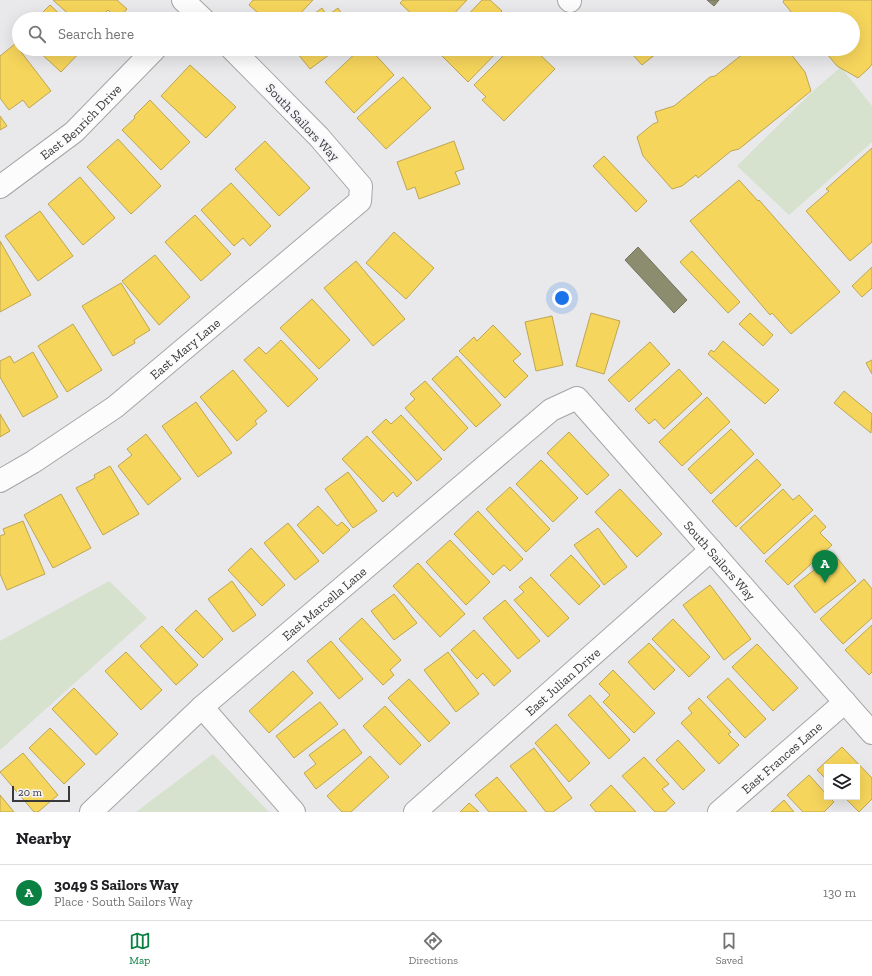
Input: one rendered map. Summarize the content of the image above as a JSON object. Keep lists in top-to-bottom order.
{
  "streets": {
    "street": [
      "East Benrich Drive",
      "South Sailors Way",
      "East Mary Lane",
      "East Marcella Lane",
      "East Julian Drive",
      "East Frances Lane"
    ]
  },
  "crossings": [
    ["South Sailors Way", "East Mary Lane"],
    ["South Sailors Way", "East Marcella Lane"],
    ["South Sailors Way", "East Julian Drive"],
    ["South Sailors Way", "East Frances Lane"]
  ],
  "scale_bar": "20 m",
  "page": {
    "search": "Search here",
    "pins": "A",
    "scale": "20 m",
    "heading": "Nearby",
    "list": [
      {
        "mark": "A",
        "name": "3049 S Sailors Way",
        "note": "Place · South Sailors Way",
        "value": "130 m"
      }
    ],
    "nav": ["Map", "Directions", "Saved"]
  }
}
